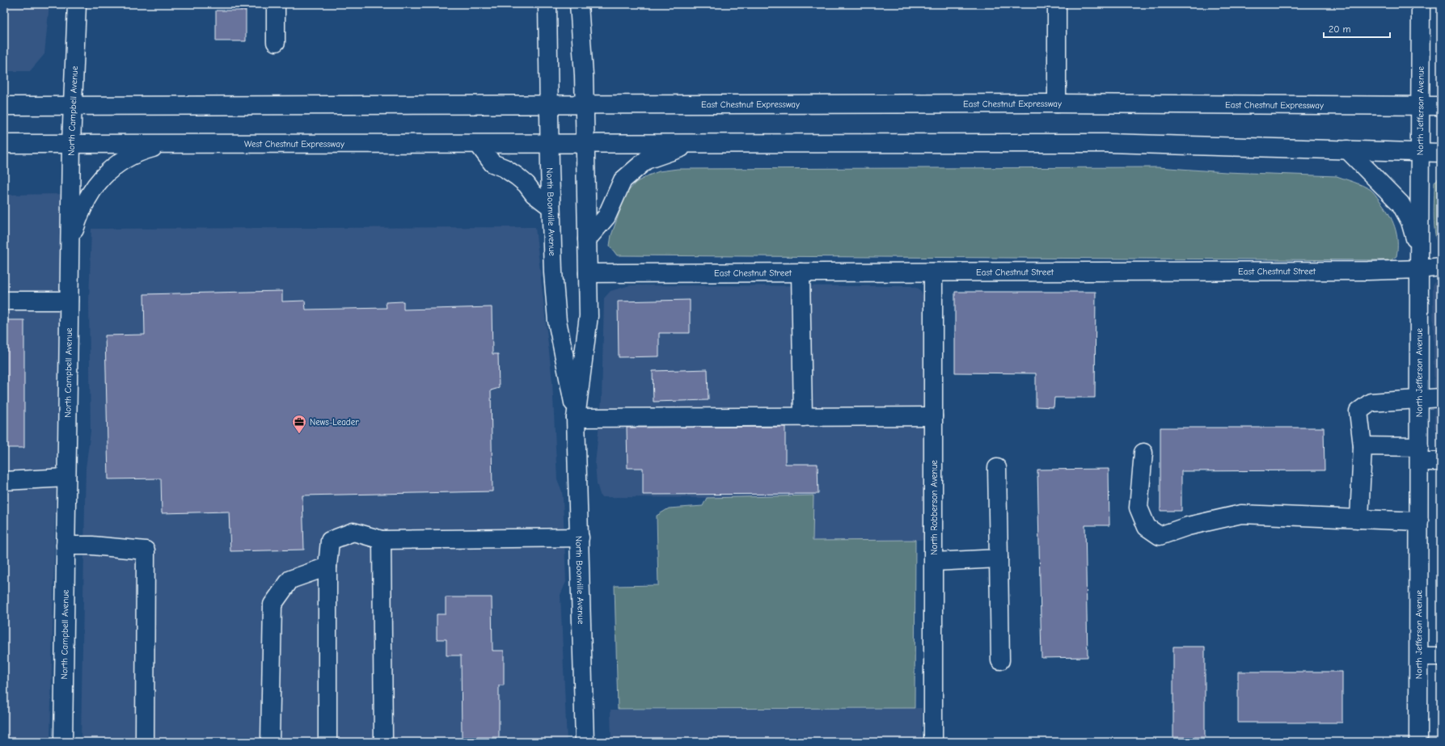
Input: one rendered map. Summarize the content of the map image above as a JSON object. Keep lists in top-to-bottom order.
{
  "streets": {
    "main road": [
      "East Chestnut Expressway",
      "North Campbell Avenue",
      "North Jefferson Avenue",
      "West Chestnut Expressway",
      "North Boonville Avenue",
      "East Chestnut Street",
      "North Robberson Avenue"
    ]
  },
  "crossings": [
    ["East Chestnut Expressway", "North Jefferson Avenue"],
    ["East Chestnut Expressway", "North Boonville Avenue"],
    ["North Campbell Avenue", "West Chestnut Expressway"],
    ["North Jefferson Avenue", "East Chestnut Street"],
    ["West Chestnut Expressway", "North Boonville Avenue"],
    ["North Boonville Avenue", "East Chestnut Street"],
    ["East Chestnut Street", "North Robberson Avenue"]
  ],
  "places": {
    "office": ["News-Leader"]
  },
  "scale_bar": "20 m"
}
